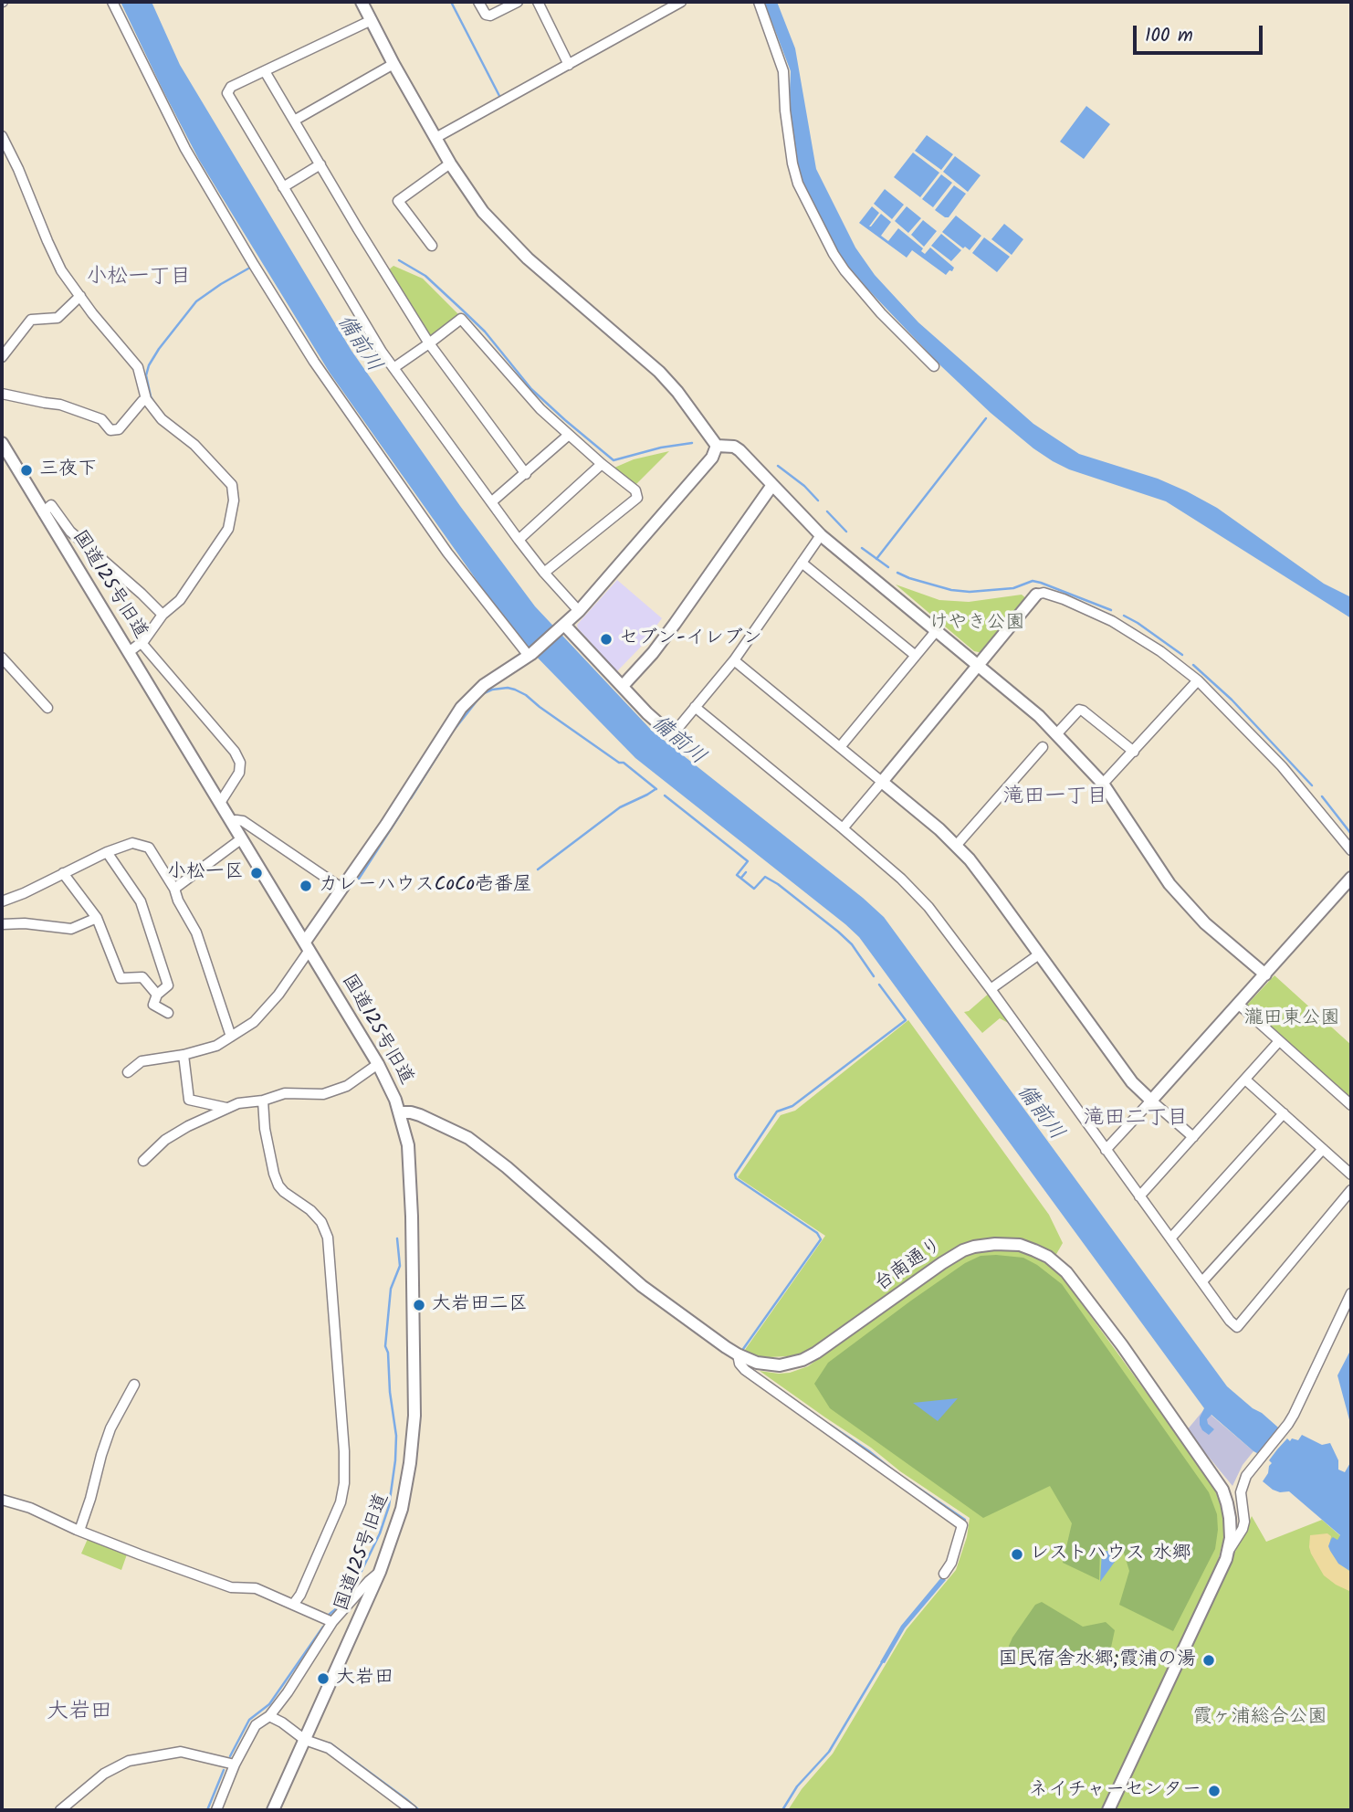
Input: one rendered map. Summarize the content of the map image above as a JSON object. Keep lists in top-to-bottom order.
{
  "streets": {
    "street": ["国道125号旧道", "台南通り"]
  },
  "crossings": [
    ["国道125号旧道", "台南通り"]
  ],
  "districts": [
    "小松一丁目",
    "滝田一丁目",
    "滝田二丁目",
    "大岩田"
  ],
  "water": ["備前川"],
  "parks": ["けやき公園", "瀧田東公園", "霞ヶ浦総合公園"],
  "places": [
    "三夜下",
    "セブン-イレブン",
    "小松一区",
    "カレーハウスCoCo壱番屋",
    "大岩田二区",
    "レストハウス 水郷",
    "国民宿舎水郷;霞浦の湯",
    "大岩田",
    "ネイチャーセンター"
  ],
  "scale_bar": "100 m"
}
